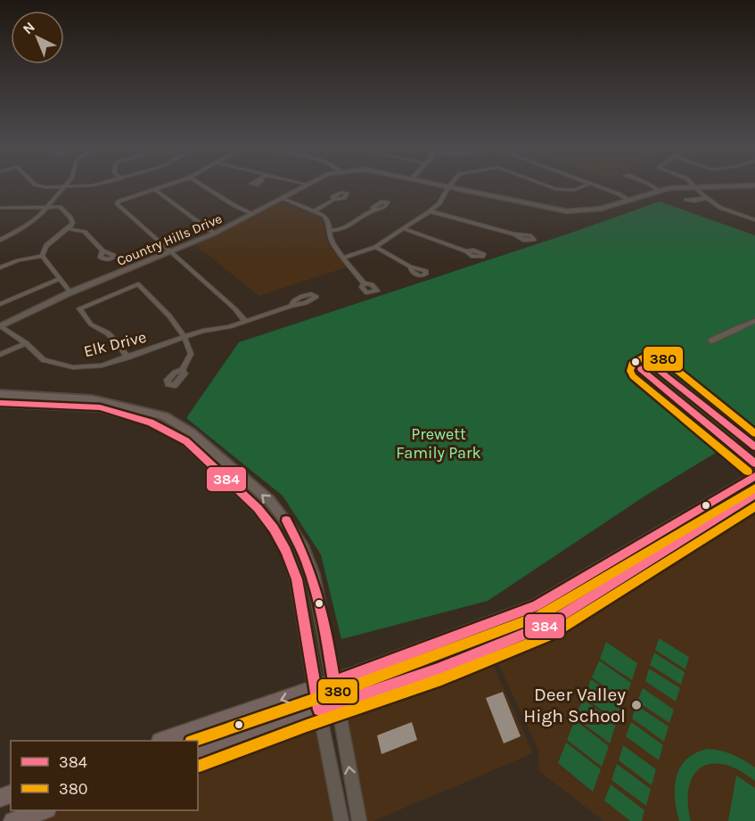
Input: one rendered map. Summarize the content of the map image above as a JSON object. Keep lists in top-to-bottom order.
{
  "streets": {
    "street": ["Country Hills Drive", "Elk Drive"]
  },
  "crossings": [
    ["Country Hills Drive", "Elk Drive"]
  ],
  "parks": ["Prewett Family Park"],
  "places": ["Deer Valley High School"],
  "lines": ["transit line 380", "transit line 384"],
  "legend": ["384", "380"],
  "north": "top left"
}
